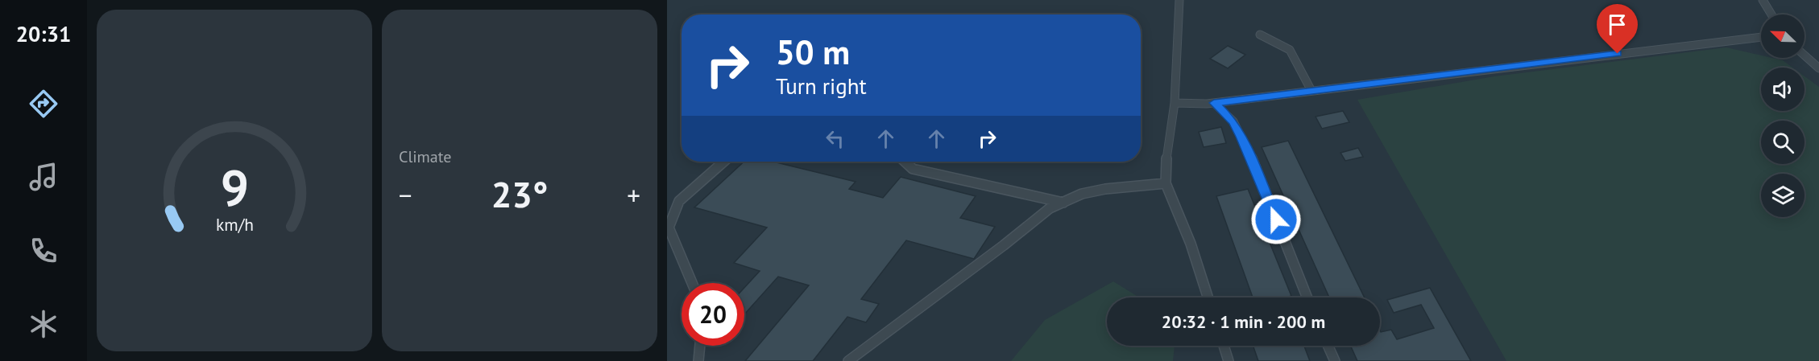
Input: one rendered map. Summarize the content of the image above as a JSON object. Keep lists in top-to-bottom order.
{
  "north": "top left",
  "page": {
    "tabs": "20:31",
    "tile": "Climate",
    "turn": ["50 m", "Turn right"],
    "heat": ["−", "23°", "+"],
    "limit": "20",
    "trip": "20:32 · 1 min · 200 m",
    "gauge": ["9", "km/h"]
  }
}
